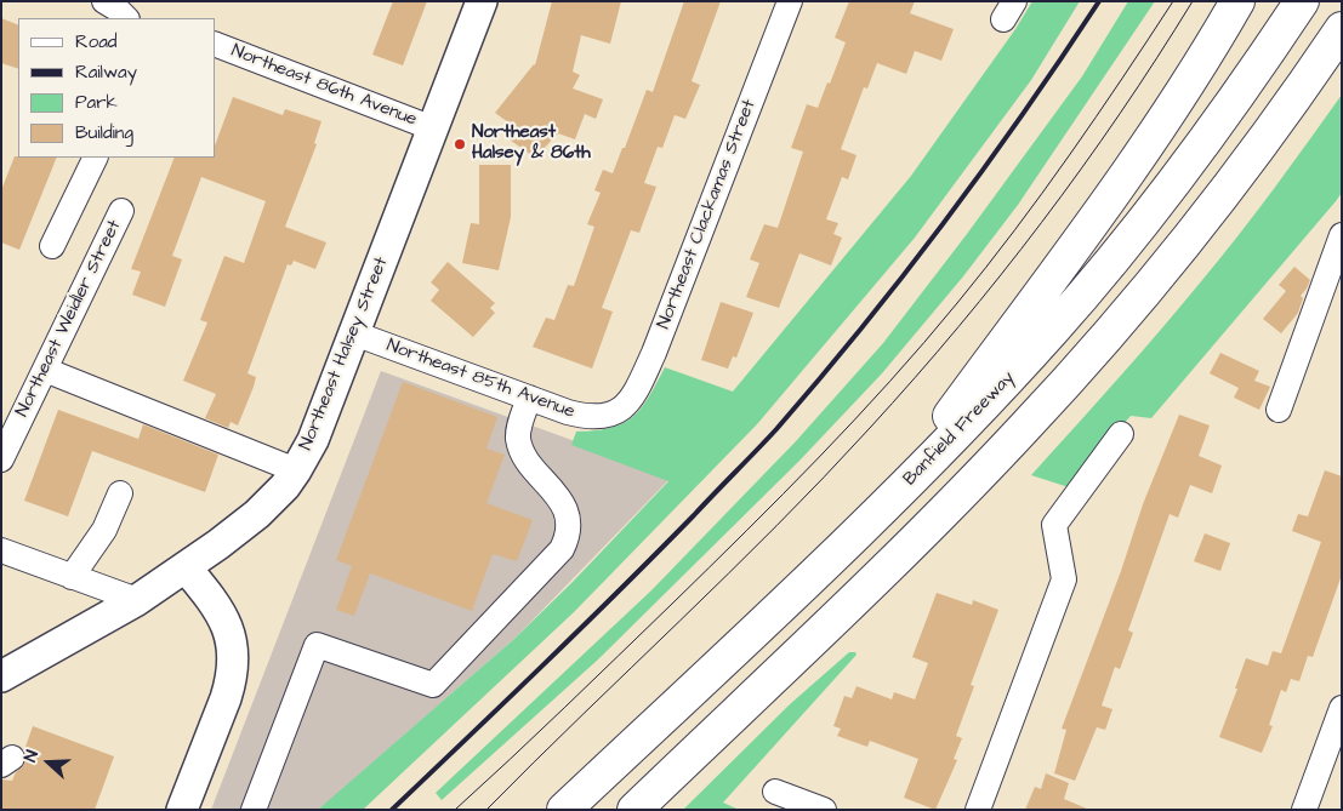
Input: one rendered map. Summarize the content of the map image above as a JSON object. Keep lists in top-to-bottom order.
{
  "streets": {
    "highway": ["Banfield Freeway"],
    "main road": ["Northeast Halsey Street"],
    "street": [
      "Northeast 86th Avenue",
      "Northeast Clackamas Street",
      "Northeast Weidler Street",
      "Northeast 85th Avenue"
    ]
  },
  "crossings": [
    ["Northeast 86th Avenue", "Northeast Halsey Street"],
    ["Northeast Clackamas Street", "Northeast 85th Avenue"],
    ["Northeast Halsey Street", "Northeast 85th Avenue"]
  ],
  "places": ["Northeast Halsey & 86th"],
  "legend": [
    "Road",
    "Railway",
    "Park",
    "Building"
  ],
  "north": "left"
}
